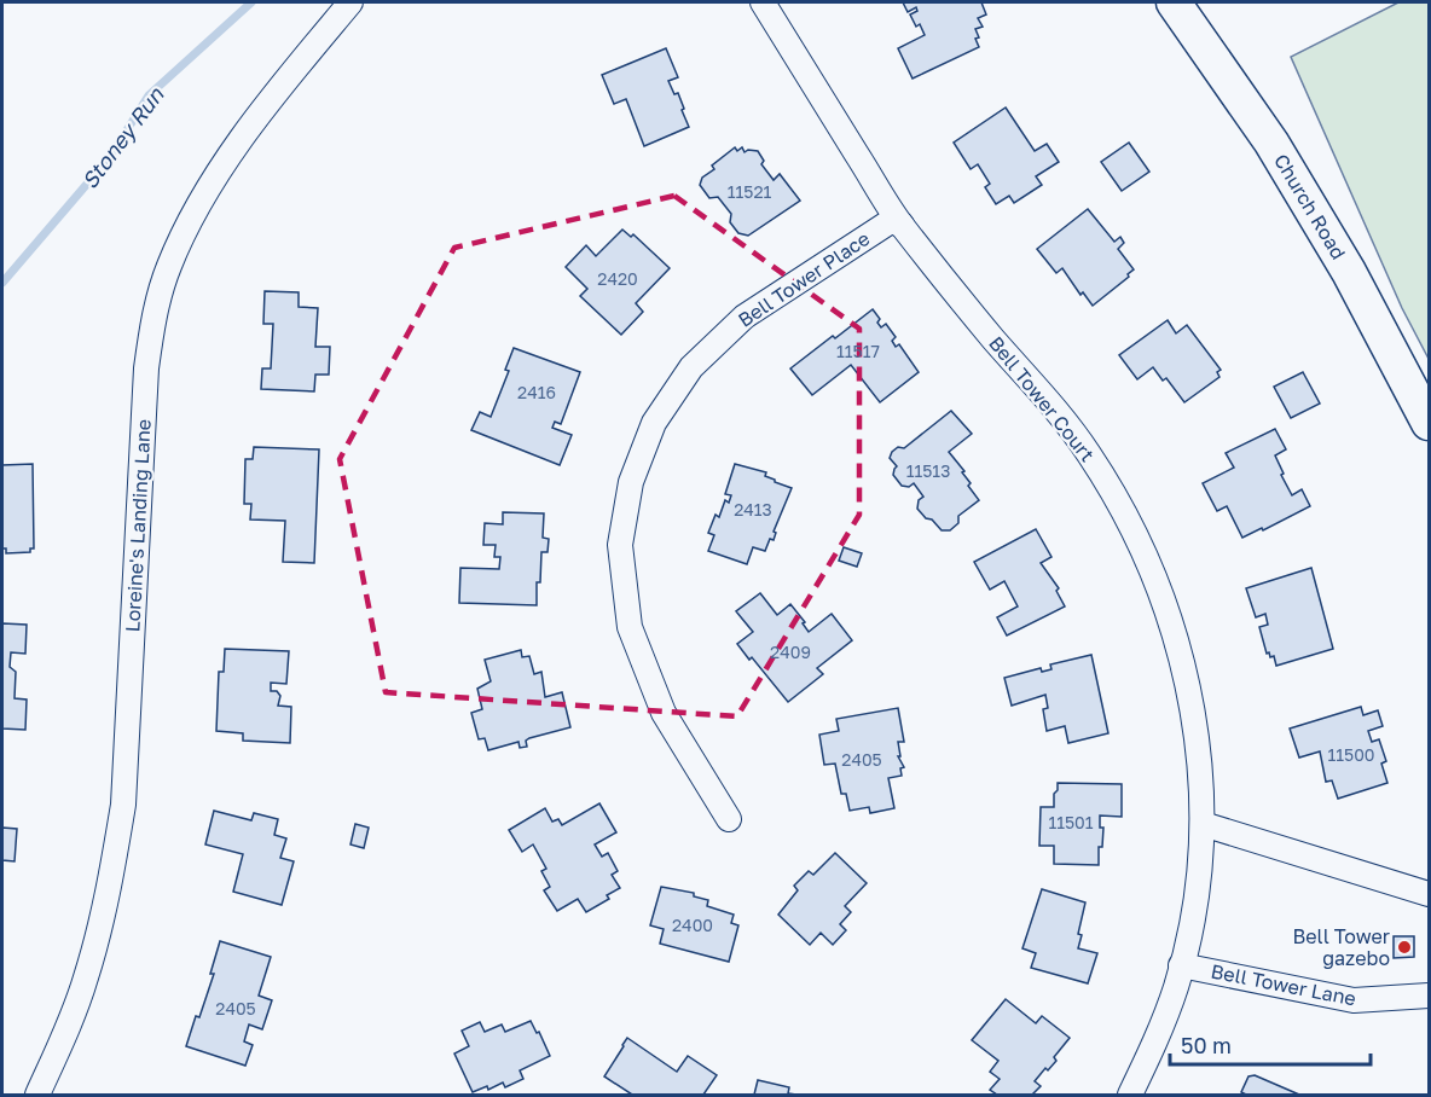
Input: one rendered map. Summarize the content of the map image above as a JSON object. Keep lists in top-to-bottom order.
{
  "streets": {
    "main road": ["Church Road"],
    "street": [
      "Bell Tower Place",
      "Bell Tower Court",
      "Loreine's Landing Lane",
      "Bell Tower Lane"
    ]
  },
  "crossings": [
    ["Bell Tower Place", "Bell Tower Court"],
    ["Bell Tower Court", "Bell Tower Lane"]
  ],
  "water": ["Stoney Run"],
  "places": ["Bell Tower gazebo"],
  "house_numbers": [
    "11521",
    "2420",
    "11517",
    "2416",
    "11513",
    "2413",
    "2409",
    "11500",
    "2405",
    "11501",
    "2400",
    "2405"
  ],
  "scale_bar": "50 m"
}
